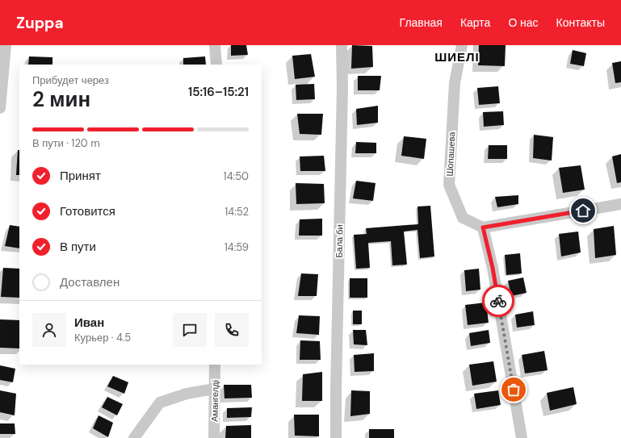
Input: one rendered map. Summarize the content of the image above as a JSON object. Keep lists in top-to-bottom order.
{
  "streets": {
    "street": ["Шопашева", "Бала би", "Амангелді"]
  },
  "districts": ["ШИЕЛІ"],
  "page": {
    "header": "Zuppa",
    "nav": [
      "Главная",
      "Карта",
      "О нас",
      "Контакты"
    ],
    "heading": ["2 мин", "Прибудет через", "15:16–15:21"],
    "panel": ["Иван", "Курьер · 4.5"],
    "bar": "В пути · 120 m",
    "list": [
      ["Принят", "14:50"],
      ["Готовится", "14:52"],
      ["В пути", "14:59"],
      "Доставлен"
    ]
  }
}
